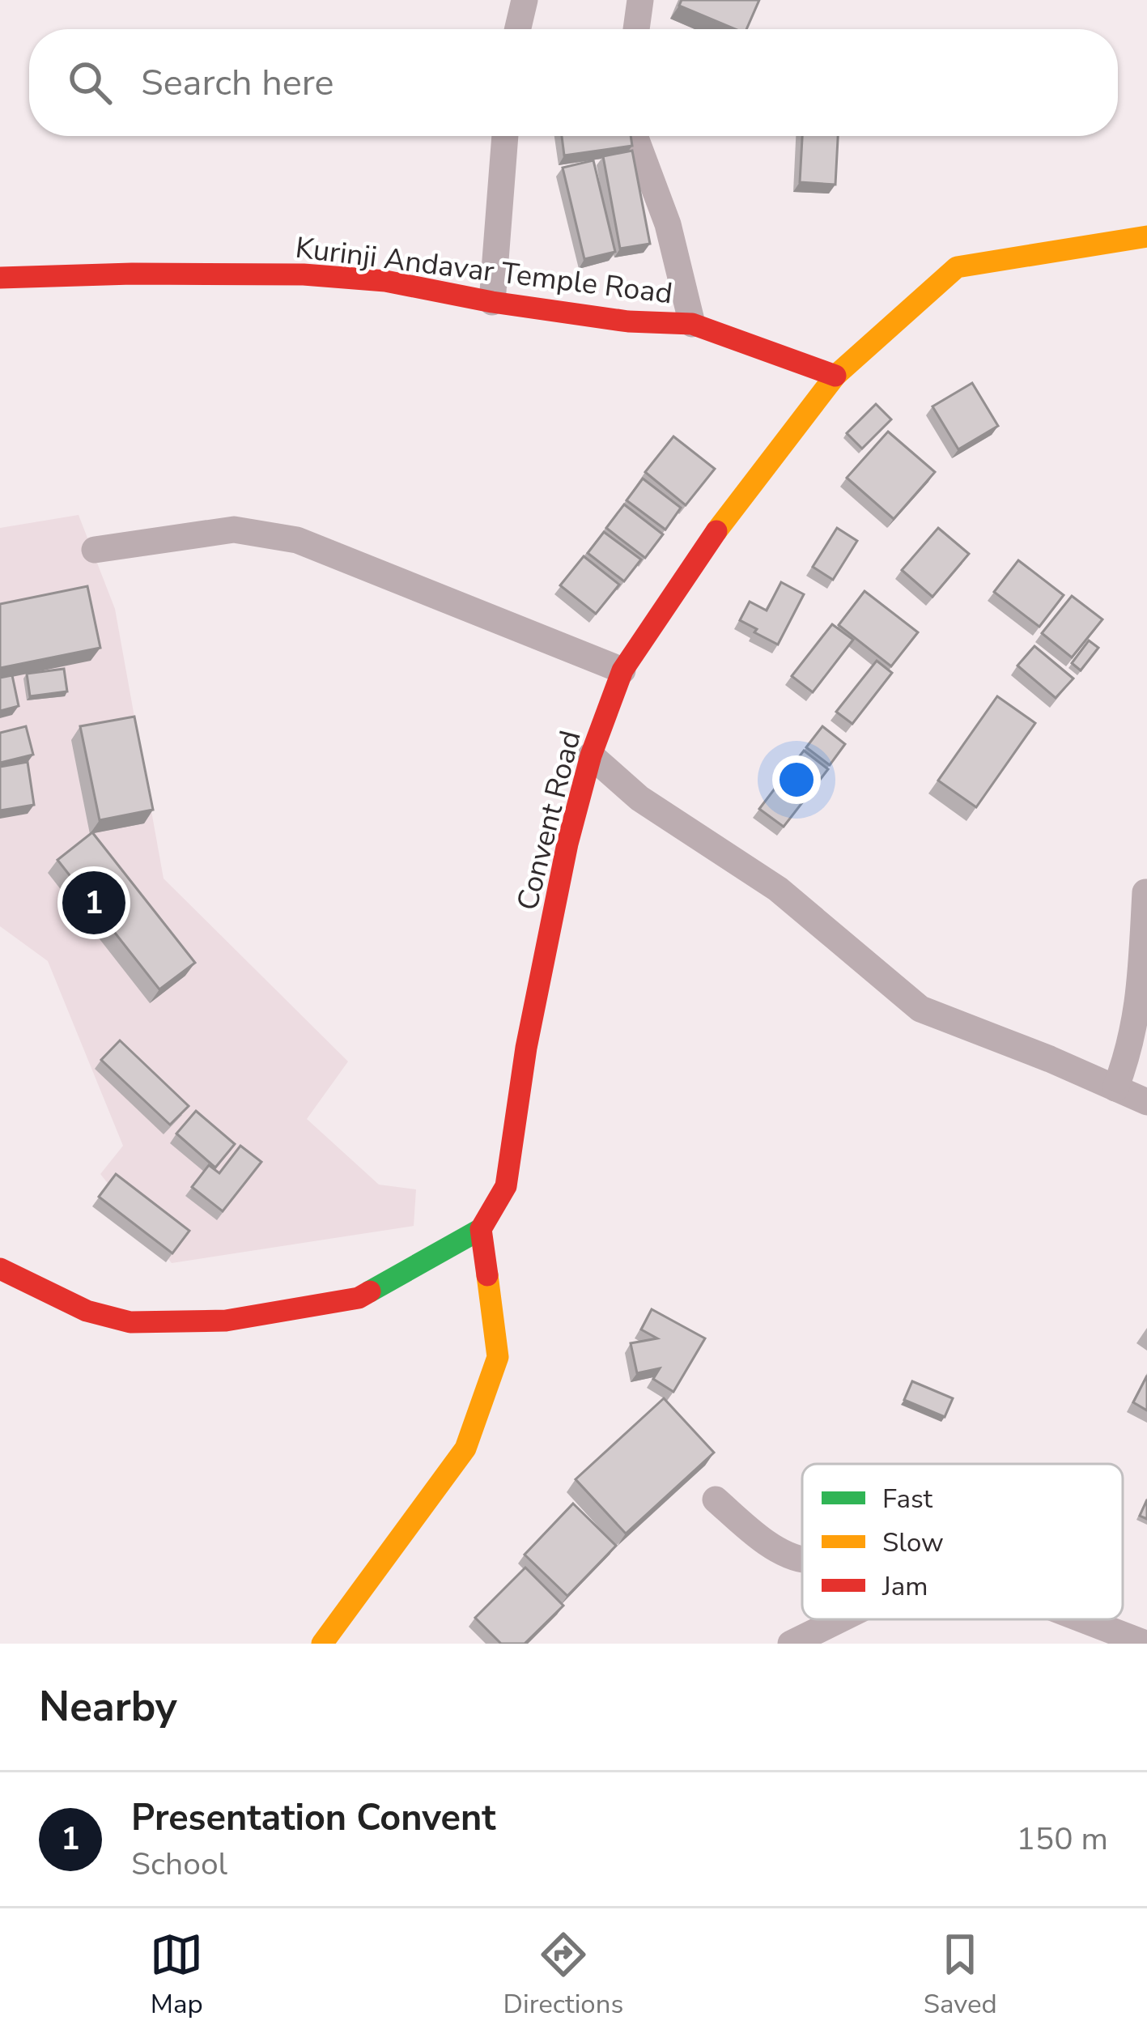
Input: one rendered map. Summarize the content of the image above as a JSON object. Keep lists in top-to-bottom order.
{
  "streets": {
    "main road": ["Kurinji Andavar Temple Road", "Convent Road"]
  },
  "crossings": [
    ["Kurinji Andavar Temple Road", "Convent Road"]
  ],
  "legend": ["Fast", "Slow", "Jam"],
  "page": {
    "search": "Search here",
    "pins": "1",
    "heading": "Nearby",
    "list": [
      {
        "mark": "1",
        "name": "Presentation Convent",
        "note": "School",
        "value": "150 m"
      }
    ],
    "nav": ["Map", "Directions", "Saved"]
  }
}
